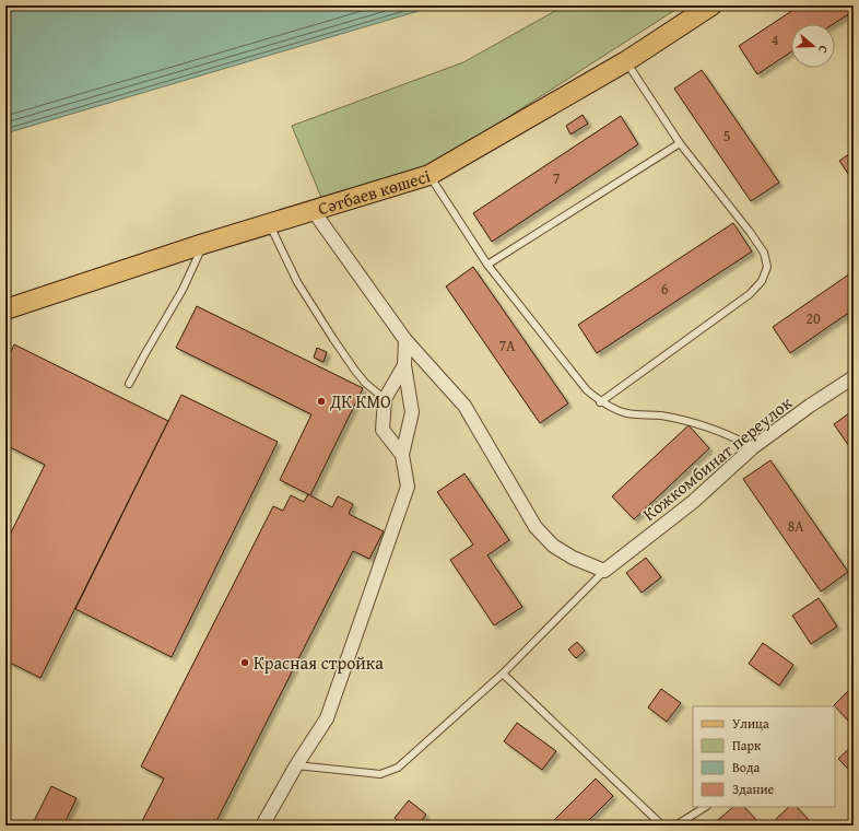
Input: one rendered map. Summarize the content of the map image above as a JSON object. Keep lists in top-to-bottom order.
{
  "streets": {
    "main road": ["Сәтбаев көшесі"],
    "street": ["Кожкомбинат переулок"]
  },
  "places": ["ДК КМО", "Красная стройка"],
  "house_numbers": [
    "4",
    "5",
    "7",
    "6",
    "20",
    "7А",
    "8А"
  ],
  "legend": [
    "Улица",
    "Парк",
    "Вода",
    "Здание"
  ],
  "north": "right"
}
